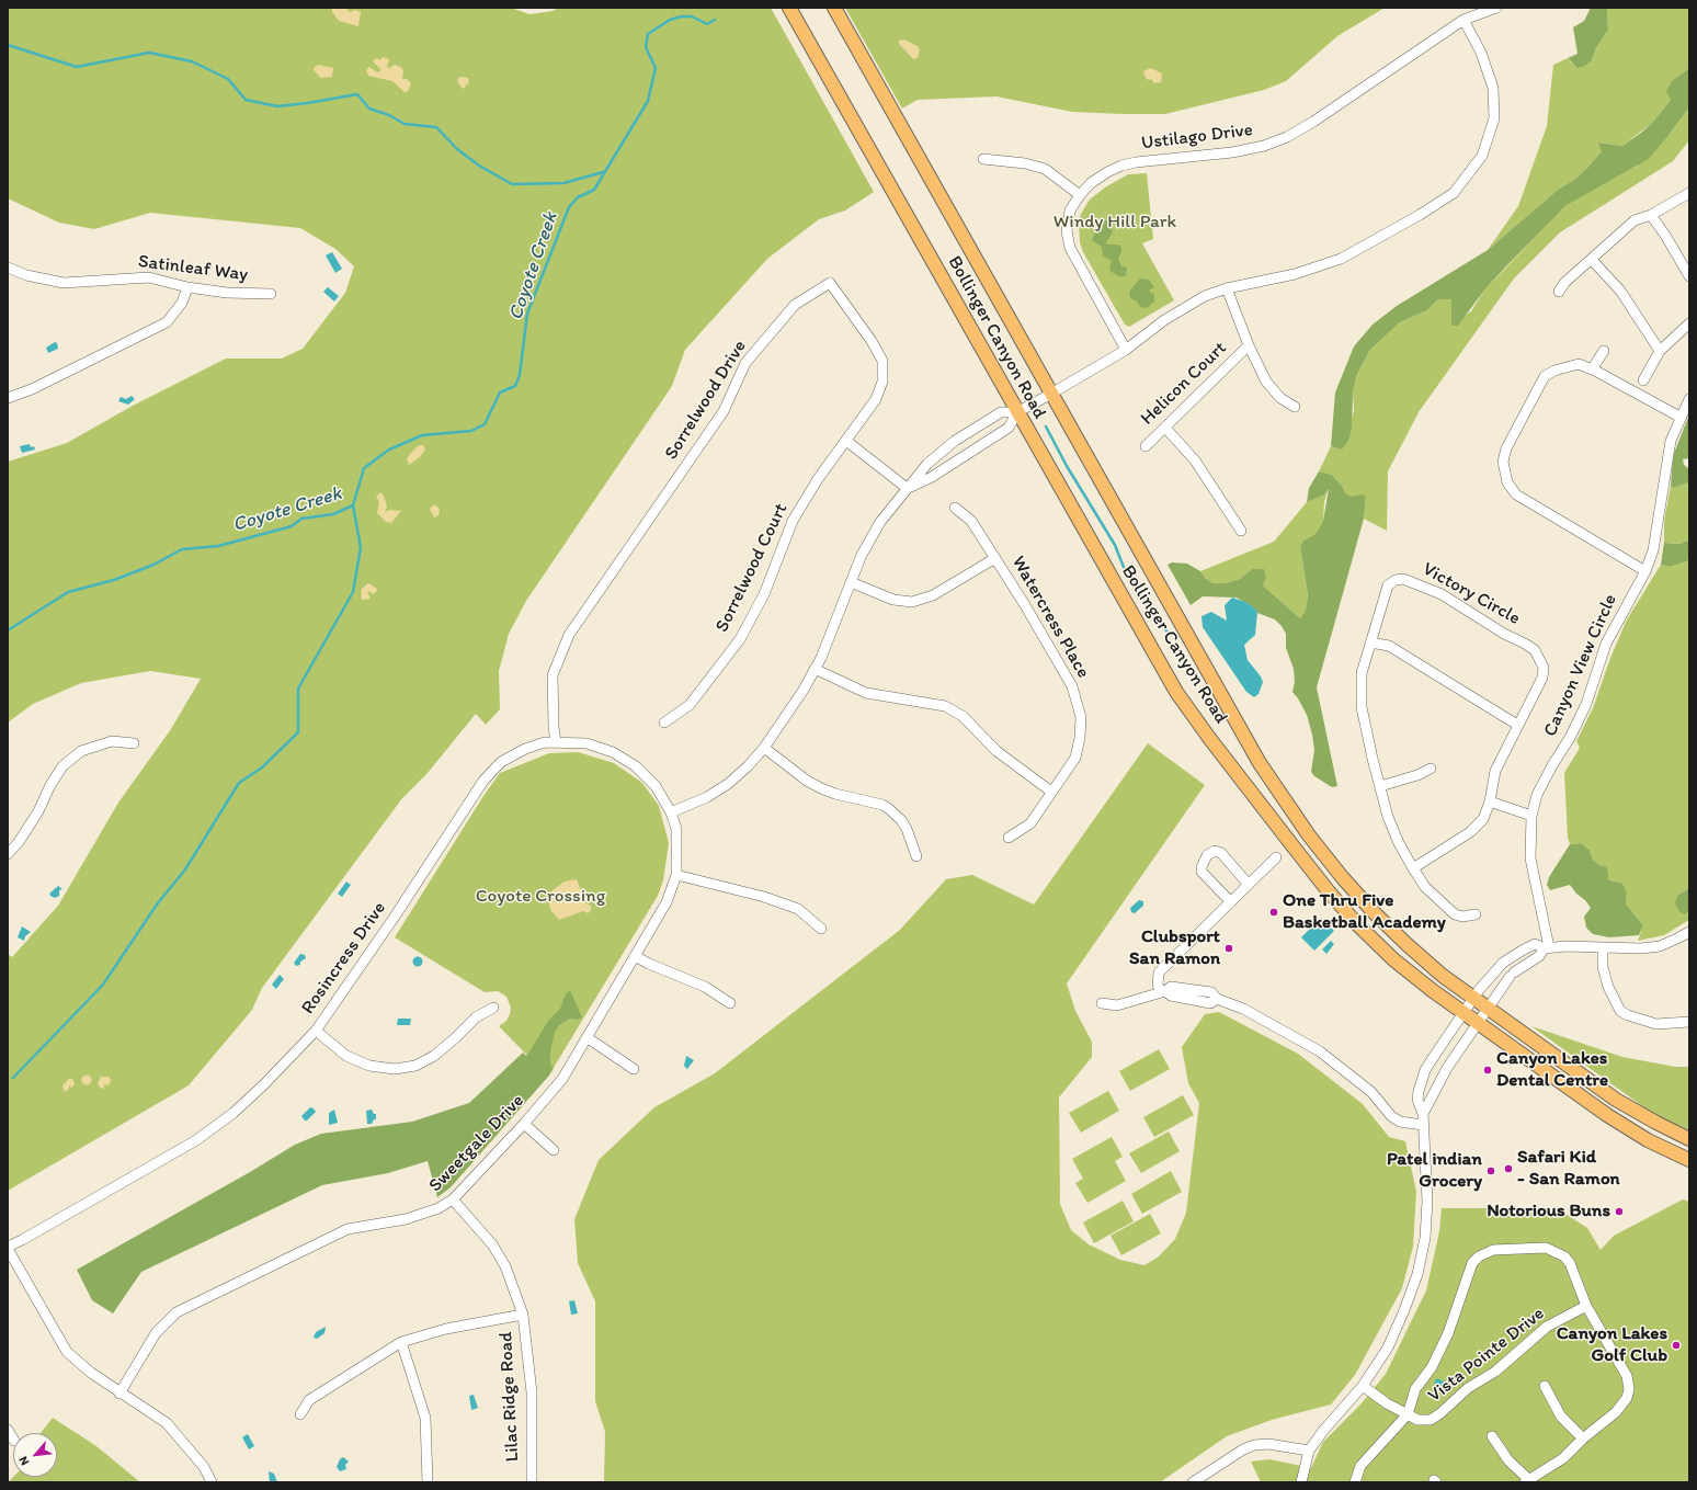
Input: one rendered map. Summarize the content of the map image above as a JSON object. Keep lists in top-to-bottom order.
{
  "streets": {
    "main road": ["Bollinger Canyon Road"],
    "street": [
      "Ustilago Drive",
      "Satinleaf Way",
      "Helicon Court",
      "Sorrelwood Drive",
      "Sorrelwood Court",
      "Victory Circle",
      "Watercress Place",
      "Canyon View Circle",
      "Rosincress Drive",
      "Sweetgale Drive",
      "Vista Pointe Drive",
      "Lilac Ridge Road"
    ]
  },
  "crossings": [
    ["Sorrelwood Drive", "Sorrelwood Court"],
    ["Sorrelwood Drive", "Rosincress Drive"],
    ["Rosincress Drive", "Sweetgale Drive"],
    ["Sweetgale Drive", "Lilac Ridge Road"]
  ],
  "water": ["Coyote Creek"],
  "parks": ["Windy Hill Park", "Coyote Crossing"],
  "places": [
    "One Thru Five Basketball Academy",
    "Clubsport San Ramon",
    "Canyon Lakes Dental Centre",
    "Safari Kid - San Ramon",
    "Patel indian Grocery",
    "Notorious Buns",
    "Canyon Lakes Golf Club"
  ],
  "north": "bottom left"
}
